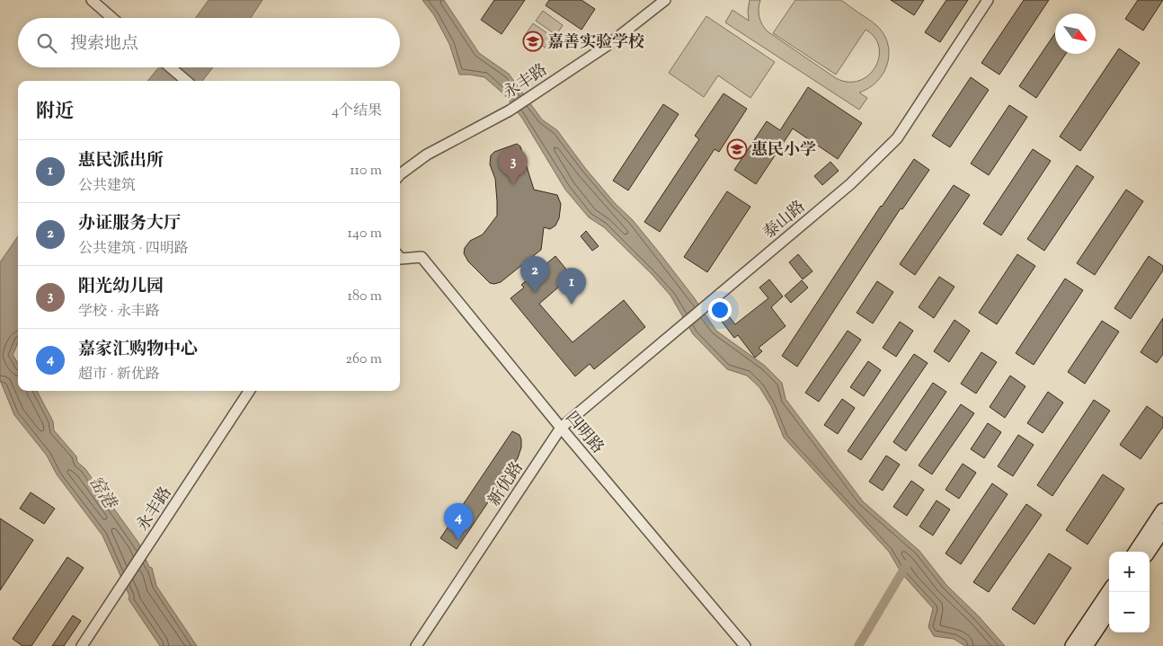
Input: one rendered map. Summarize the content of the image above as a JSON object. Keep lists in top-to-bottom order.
{
  "streets": {
    "street": [
      "永丰路",
      "泰山路",
      "四明路",
      "新优路"
    ]
  },
  "crossings": [
    ["泰山路", "四明路"],
    ["泰山路", "新优路"],
    ["四明路", "新优路"]
  ],
  "water": ["窑港"],
  "places": {
    "school or university": ["嘉善实验学校", "惠民小学"]
  },
  "north": "bottom right",
  "page": {
    "search": "搜索地点",
    "heading": ["附近", "4个结果"],
    "list": [
      {
        "mark": "1",
        "name": "惠民派出所",
        "note": "公共建筑",
        "value": "110 m"
      },
      {
        "mark": "2",
        "name": "办证服务大厅",
        "note": "公共建筑 · 四明路",
        "value": "140 m"
      },
      {
        "mark": "3",
        "name": "阳光幼儿园",
        "note": "学校 · 永丰路",
        "value": "180 m"
      },
      {
        "mark": "4",
        "name": "嘉家汇购物中心",
        "note": "超市 · 新优路",
        "value": "260 m"
      }
    ],
    "pins": [
      "3",
      "2",
      "1",
      "4"
    ],
    "map_buttons": ["+", "−"]
  }
}
